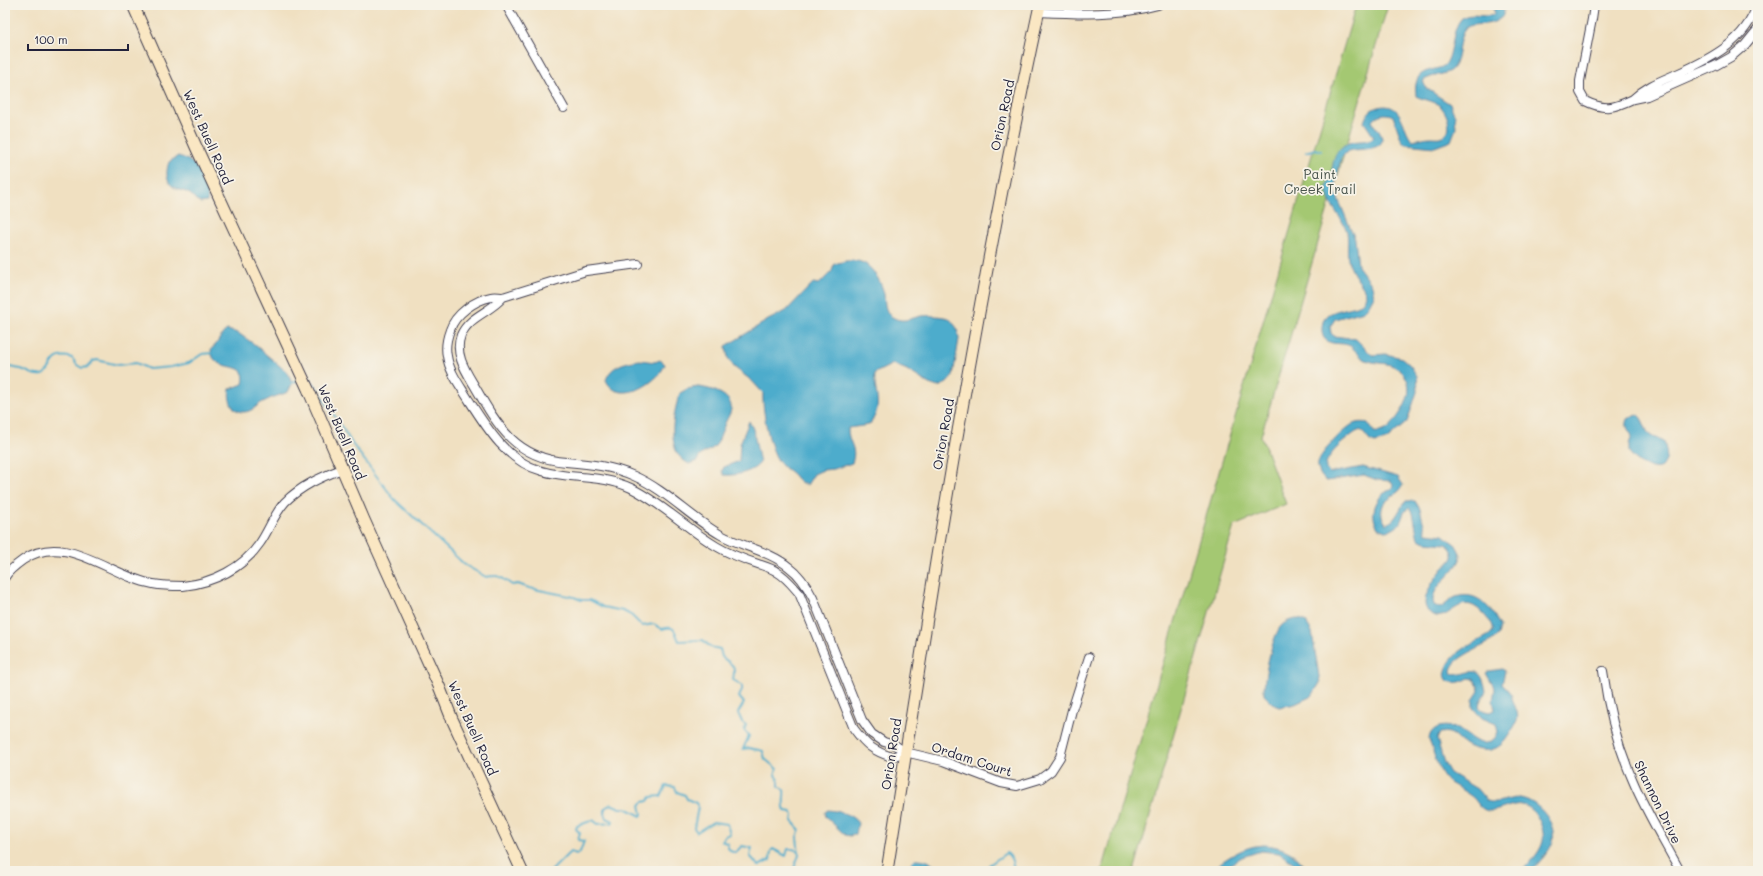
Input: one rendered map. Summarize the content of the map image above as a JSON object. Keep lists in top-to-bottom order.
{
  "streets": {
    "street": [
      "Orion Road",
      "West Buell Road",
      "Ordam Court",
      "Shannon Drive"
    ]
  },
  "crossings": [
    ["Orion Road", "Ordam Court"]
  ],
  "parks": ["Paint Creek Trail"],
  "scale_bar": "100 m"
}
